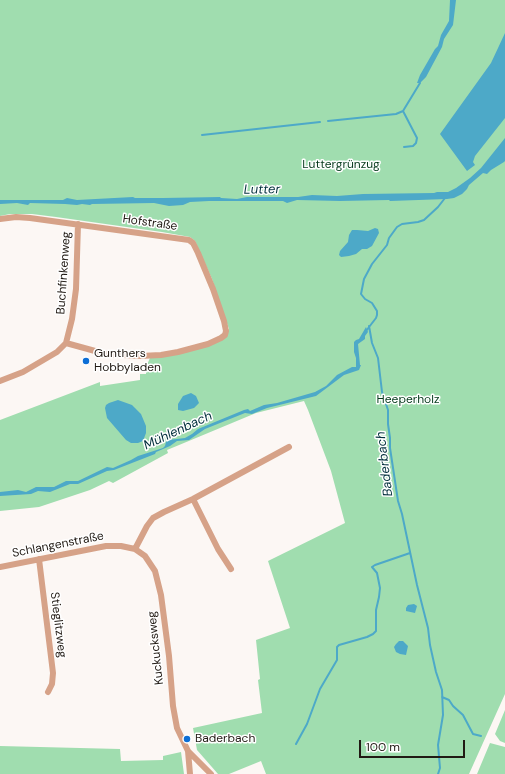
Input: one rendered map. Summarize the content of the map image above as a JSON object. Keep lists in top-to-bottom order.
{
  "streets": {
    "street": [
      "Hofstraße",
      "Buchfinkenweg",
      "Schlangenstraße",
      "Stieglitzweg",
      "Kuckucksweg"
    ]
  },
  "crossings": [
    ["Hofstraße", "Buchfinkenweg"],
    ["Schlangenstraße", "Stieglitzweg"],
    ["Schlangenstraße", "Kuckucksweg"]
  ],
  "water": ["Lutter", "Mühlenbach", "Baderbach"],
  "parks": ["Luttergrünzug", "Heeperholz"],
  "places": ["Gunthers Hobbyladen", "Baderbach"],
  "scale_bar": "100 m"
}
